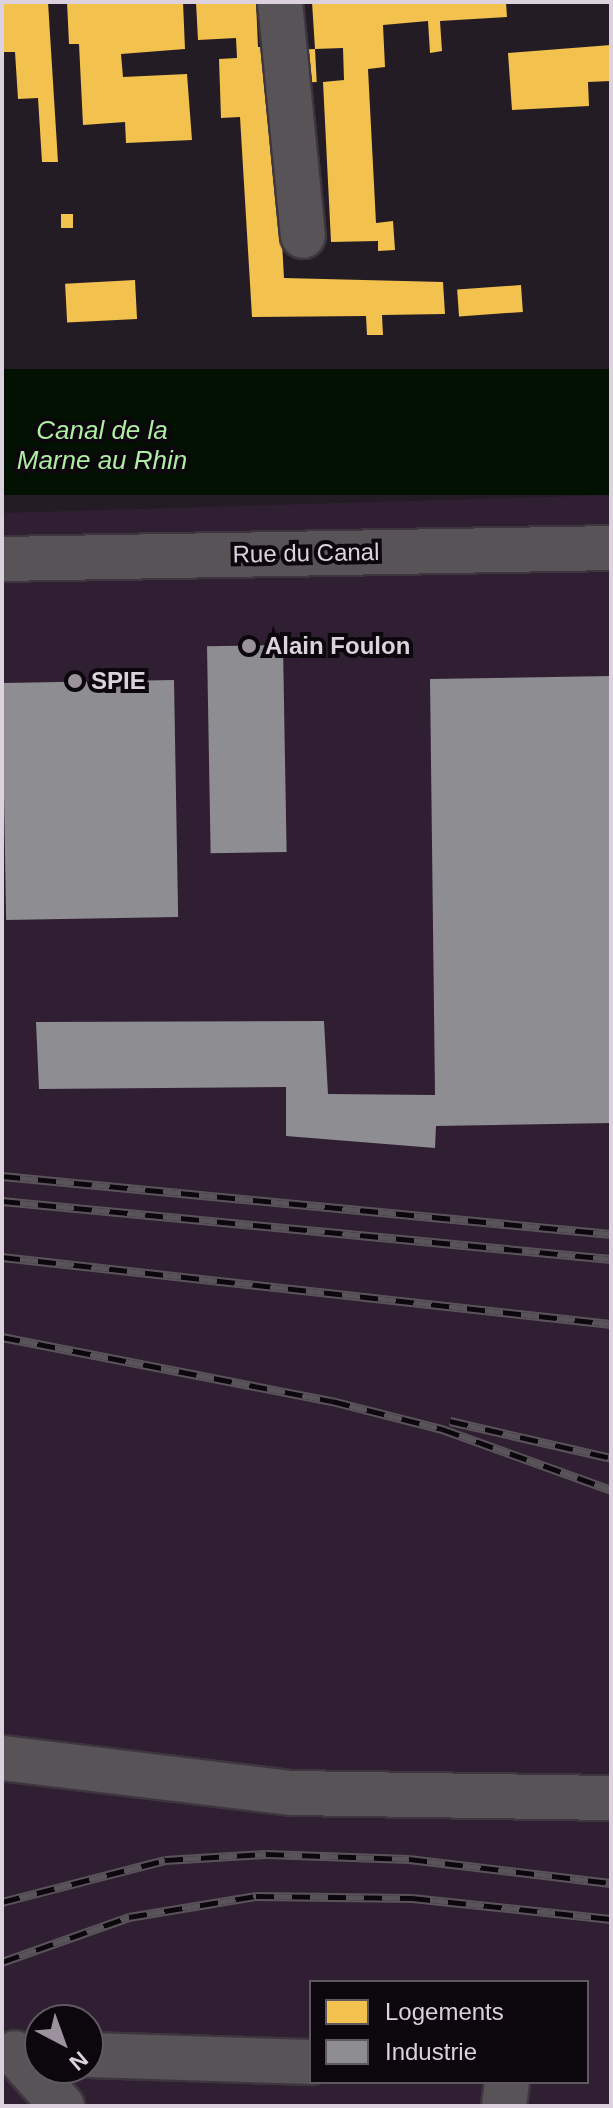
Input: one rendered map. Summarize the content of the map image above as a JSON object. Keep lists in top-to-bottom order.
{
  "streets": {
    "street": ["Rue du Canal"]
  },
  "water": ["Canal de la Marne au Rhin"],
  "places": ["Alain Foulon", "SPIE"],
  "legend": ["Logements", "Industrie"],
  "north": "bottom right"
}
